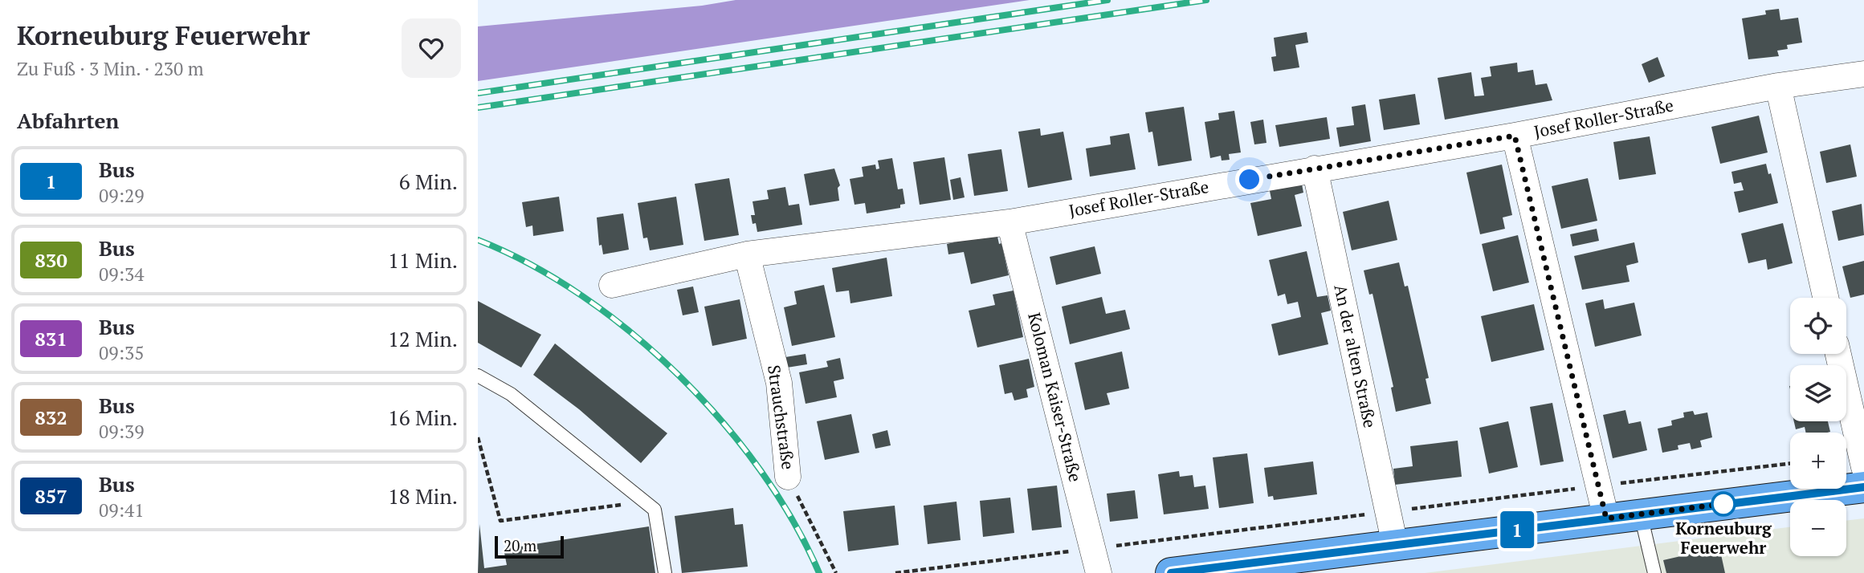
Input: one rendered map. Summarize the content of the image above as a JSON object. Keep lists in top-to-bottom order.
{
  "streets": {
    "street": [
      "Josef Roller-Straße",
      "An der alten Straße",
      "Koloman Kaiser-Straße",
      "Strauchstraße"
    ]
  },
  "crossings": [
    ["Josef Roller-Straße", "An der alten Straße"],
    ["Josef Roller-Straße", "Koloman Kaiser-Straße"],
    ["Josef Roller-Straße", "Strauchstraße"]
  ],
  "places": ["Korneuburg Feuerwehr"],
  "lines": ["bus line 1"],
  "scale_bar": "20 m",
  "page": {
    "heading": [
      ["Korneuburg Feuerwehr", "Zu Fuß · 3 Min. · 230 m"],
      "Abfahrten"
    ],
    "on_map": "1",
    "list": [
      {
        "mark": "1",
        "name": "Bus",
        "note": "09:29",
        "value": "6 Min."
      },
      {
        "mark": "830",
        "name": "Bus",
        "note": "09:34",
        "value": "11 Min."
      },
      {
        "mark": "831",
        "name": "Bus",
        "note": "09:35",
        "value": "12 Min."
      },
      {
        "mark": "832",
        "name": "Bus",
        "note": "09:39",
        "value": "16 Min."
      },
      {
        "mark": "857",
        "name": "Bus",
        "note": "09:41",
        "value": "18 Min."
      }
    ],
    "map_buttons": ["+", "−"],
    "scale": "20 m"
  }
}
